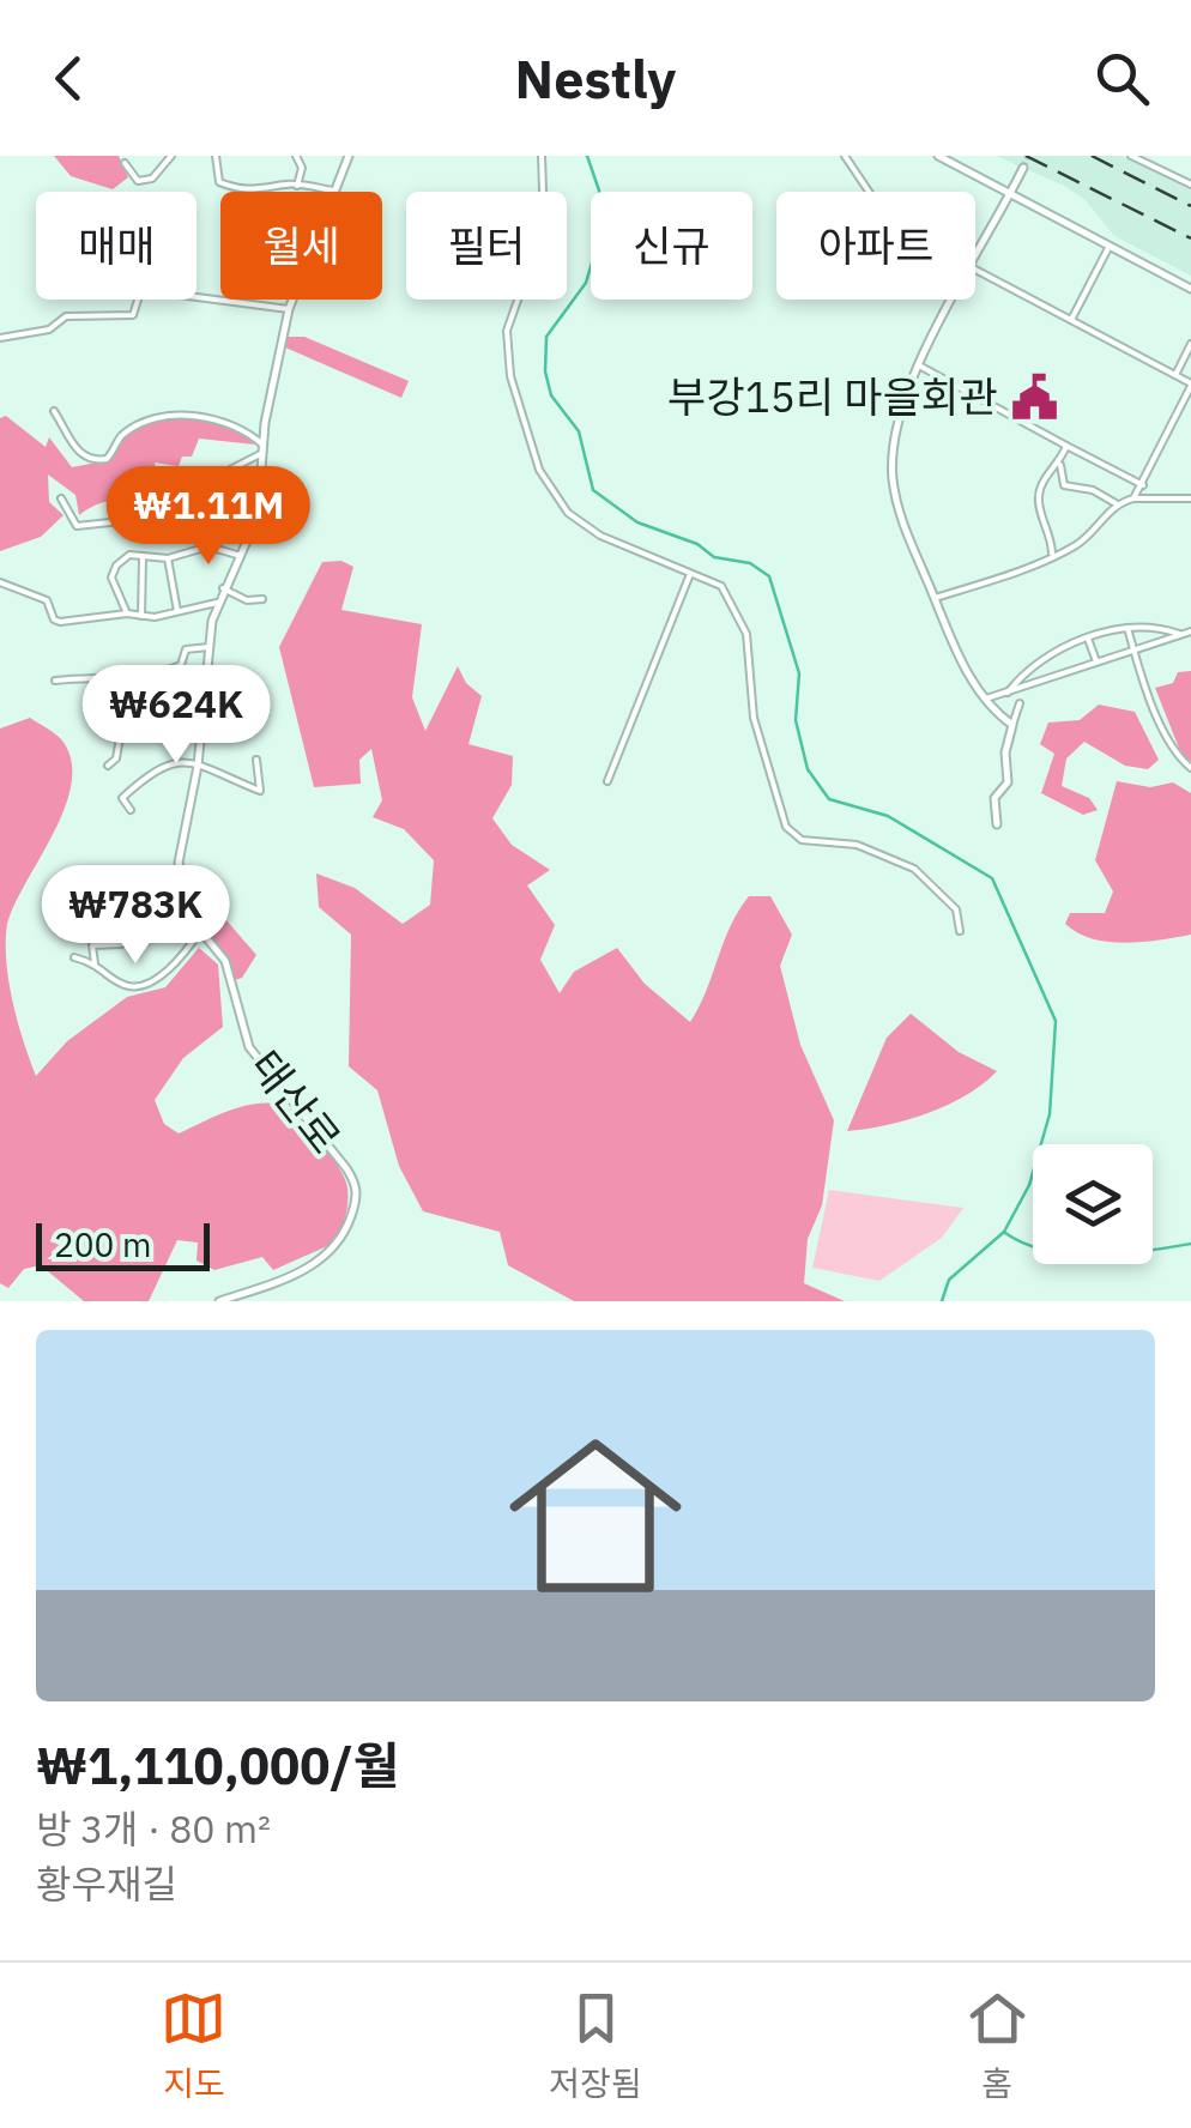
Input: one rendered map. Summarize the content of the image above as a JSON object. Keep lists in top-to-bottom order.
{
  "streets": {
    "street": ["태산로"]
  },
  "places": {
    "public building": ["부강15리 마을회관"]
  },
  "scale_bar": "200 m",
  "page": {
    "header": "Nestly",
    "chip": [
      "매매",
      "월세",
      "필터",
      "신규",
      "아파트"
    ],
    "price": ["₩1.11M", "₩624K", "₩783K"],
    "scale": "200 m",
    "list": [
      {
        "name": "₩1,110,000/월",
        "note": "방 3개 · 80 m² · 황우재길"
      }
    ],
    "tabs": ["지도", "저장됨", "홈"]
  }
}
